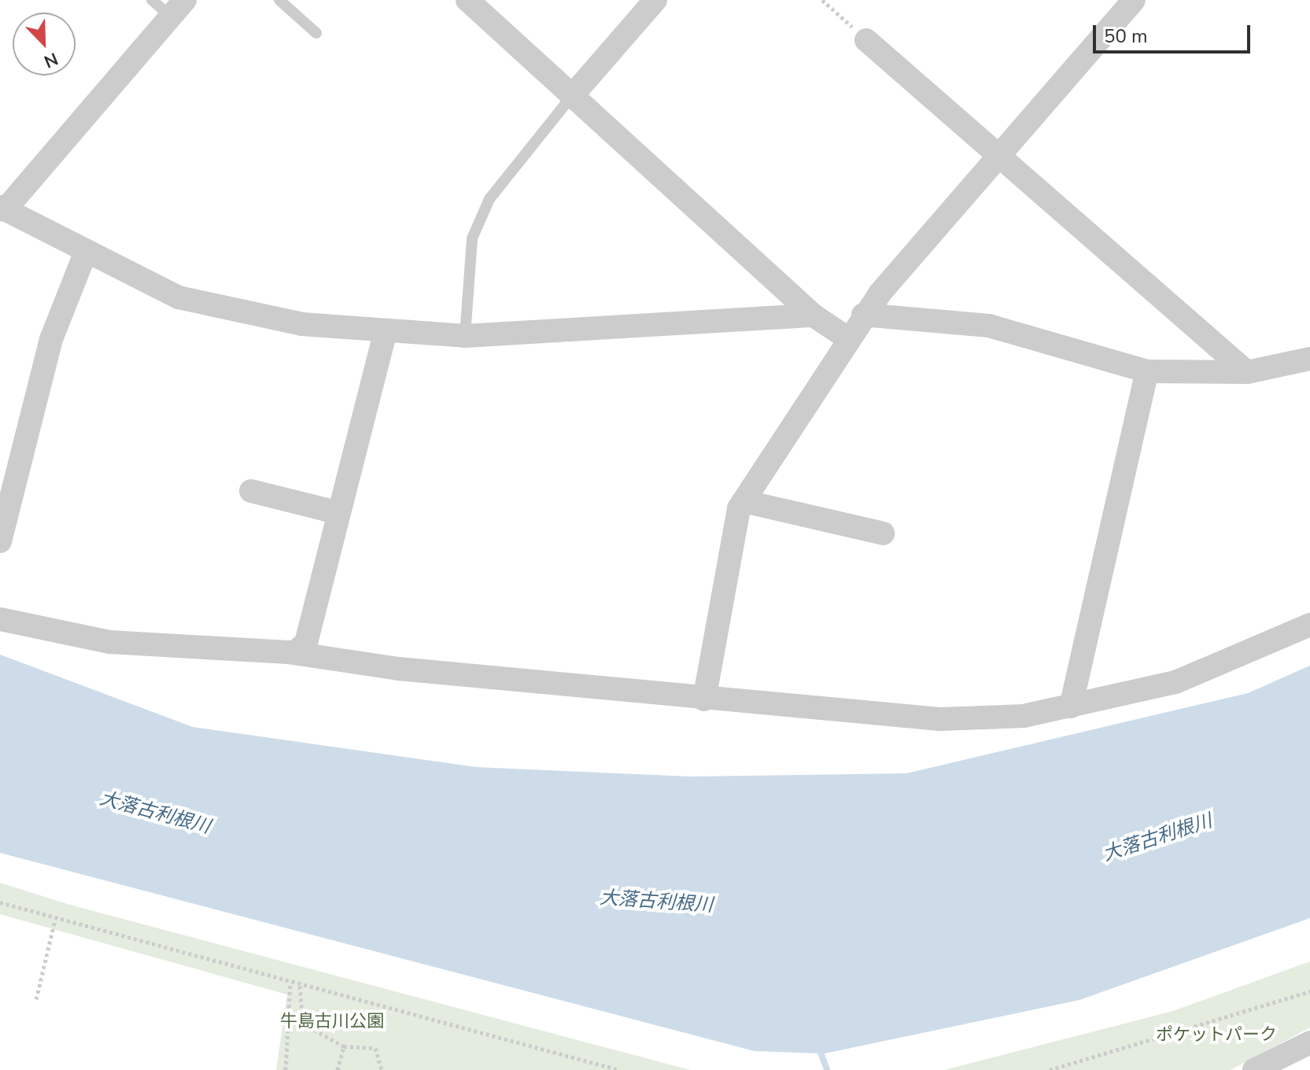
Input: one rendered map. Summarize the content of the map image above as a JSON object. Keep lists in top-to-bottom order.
{
  "water": ["大落古利根川"],
  "parks": ["牛島古川公園", "ポケットパーク"],
  "scale_bar": "50 m",
  "north": "bottom right"
}
